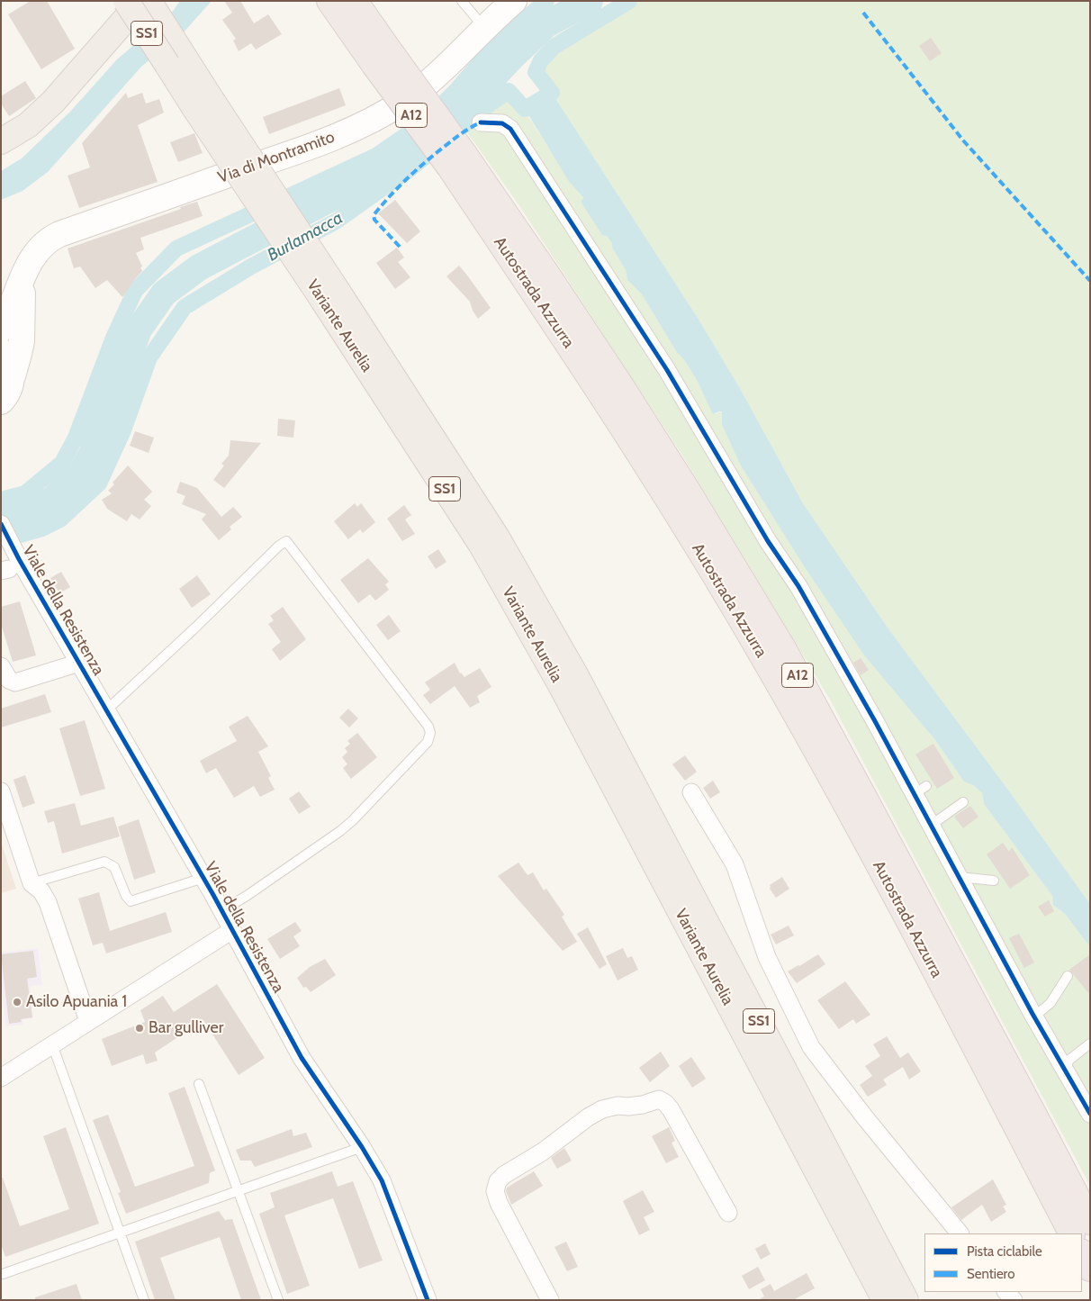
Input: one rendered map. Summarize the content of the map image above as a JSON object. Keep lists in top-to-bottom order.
{
  "streets": {
    "highway": [
      "SS1",
      "A12",
      "Autostrada Azzurra",
      "Variante Aurelia"
    ],
    "main road": ["Via di Montramito"],
    "street": ["Viale della Resistenza"]
  },
  "water": ["Burlamacca"],
  "places": ["Asilo Apuania 1", "Bar gulliver"],
  "legend": ["Pista ciclabile", "Sentiero"]
}
